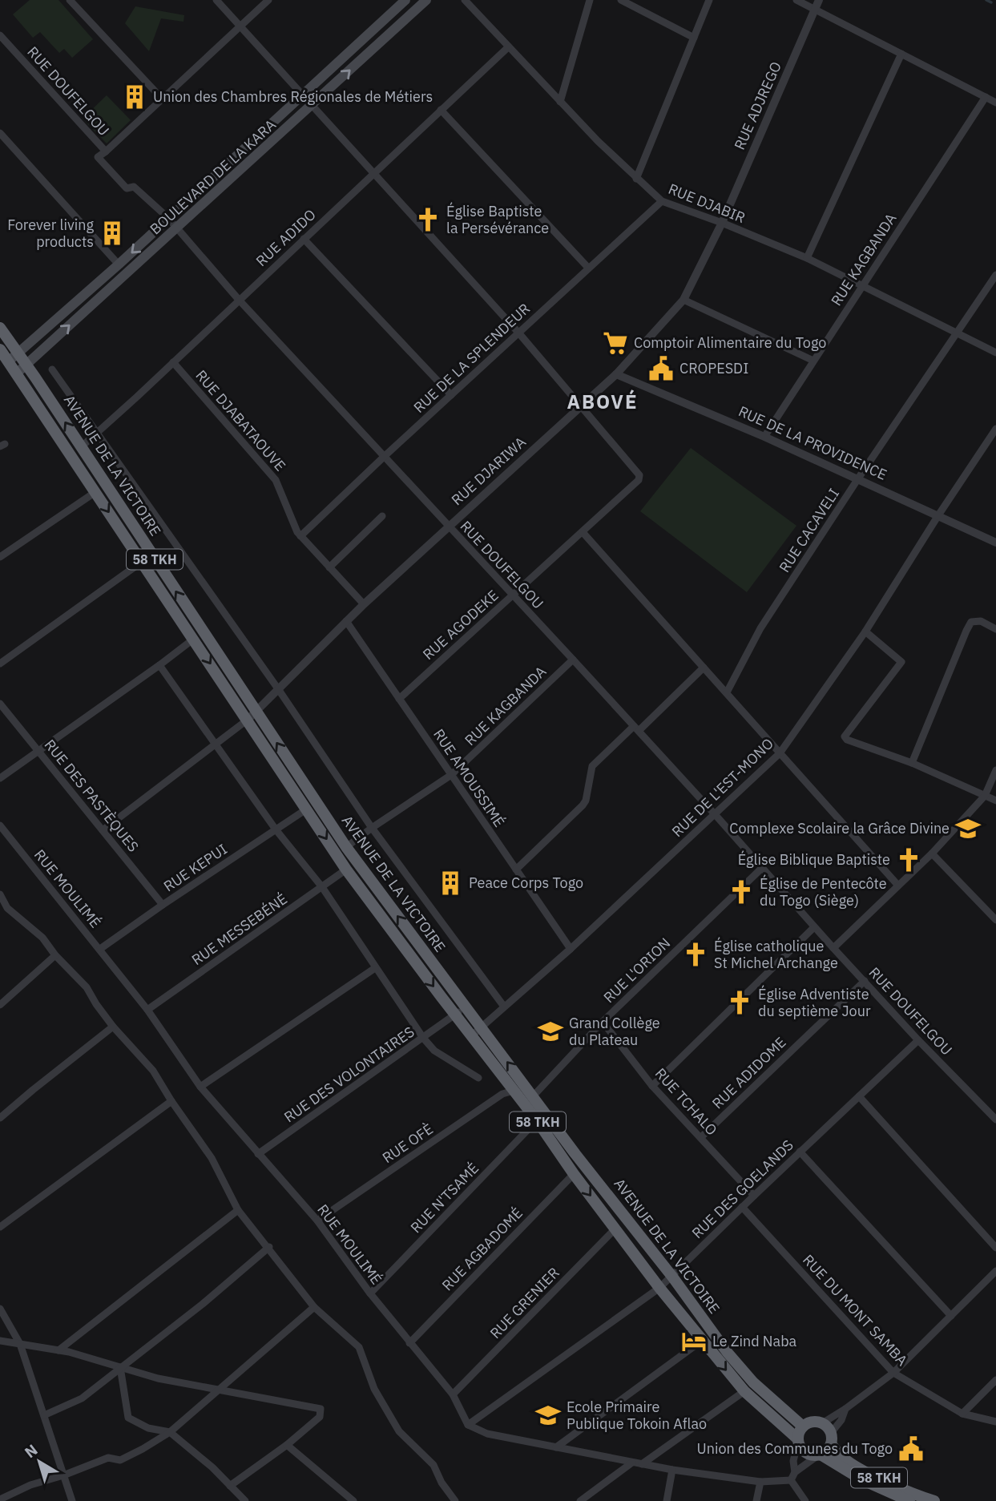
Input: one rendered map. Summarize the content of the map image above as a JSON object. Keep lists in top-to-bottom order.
{
  "streets": {
    "highway": ["AVENUE DE LA VICTOIRE", "58 TKH"],
    "main road": ["BOULEVARD DE LA KARA"],
    "street": [
      "RUE DOUFELGOU",
      "RUE ADJREGO",
      "RUE DJABIR",
      "RUE ADIDO",
      "RUE KAGBANDA",
      "RUE DE LA SPLENDEUR",
      "RUE DJABATAOUVE",
      "RUE DE LA PROVIDENCE",
      "RUE DJARIWA",
      "RUE CACAVELI",
      "RUE AGODEKE",
      "RUE AMOUSSIMÉ",
      "RUE DE L'EST-MONO",
      "RUE DES PASTÈQUES",
      "RUE KEPUI",
      "RUE MOULIMÉ",
      "RUE MESSEBÉNÉ",
      "RUE L'ORION",
      "RUE ADIDOME",
      "RUE DES VOLONTAIRES",
      "RUE TCHALO",
      "RUE OFÈ",
      "RUE DES GOELANDS",
      "RUE N'TSAMÉ",
      "RUE AGBADOMÉ",
      "RUE GRENIER",
      "RUE DU MONT SAMBA"
    ]
  },
  "crossings": [
    ["RUE DOUFELGOU", "BOULEVARD DE LA KARA"],
    ["RUE DOUFELGOU", "RUE ADIDO"],
    ["RUE DOUFELGOU", "RUE KAGBANDA"],
    ["RUE DOUFELGOU", "RUE DE LA SPLENDEUR"],
    ["RUE DOUFELGOU", "RUE DJARIWA"],
    ["RUE DOUFELGOU", "RUE AGODEKE"],
    ["RUE DOUFELGOU", "RUE DE L'EST-MONO"],
    ["RUE DOUFELGOU", "RUE L'ORION"],
    ["RUE DOUFELGOU", "RUE ADIDOME"],
    ["RUE DOUFELGOU", "RUE DES GOELANDS"],
    ["RUE ADJREGO", "RUE DJABIR"],
    ["RUE ADJREGO", "RUE DJARIWA"],
    ["BOULEVARD DE LA KARA", "AVENUE DE LA VICTOIRE"],
    ["RUE DJABIR", "RUE ADIDO"],
    ["RUE DJABIR", "RUE KAGBANDA"],
    ["RUE DJABIR", "RUE DE LA SPLENDEUR"],
    ["RUE DJABIR", "RUE DJARIWA"],
    ["RUE DJABIR", "RUE CACAVELI"],
    ["RUE ADIDO", "RUE DJABATAOUVE"],
    ["RUE ADIDO", "AVENUE DE LA VICTOIRE"],
    ["RUE KAGBANDA", "RUE DE LA PROVIDENCE"],
    ["RUE KAGBANDA", "AVENUE DE LA VICTOIRE"],
    ["RUE KAGBANDA", "RUE AMOUSSIMÉ"],
    ["RUE DE LA SPLENDEUR", "RUE DJABATAOUVE"],
    ["RUE DJABATAOUVE", "RUE DJARIWA"],
    ["RUE DE LA PROVIDENCE", "RUE DJARIWA"],
    ["RUE DE LA PROVIDENCE", "RUE CACAVELI"],
    ["RUE DE LA PROVIDENCE", "RUE DE L'EST-MONO"],
    ["AVENUE DE LA VICTOIRE", "RUE DJARIWA"],
    ["AVENUE DE LA VICTOIRE", "58 TKH"],
    ["AVENUE DE LA VICTOIRE", "RUE DE L'EST-MONO"],
    ["AVENUE DE LA VICTOIRE", "RUE KEPUI"],
    ["AVENUE DE LA VICTOIRE", "RUE MESSEBÉNÉ"],
    ["AVENUE DE LA VICTOIRE", "RUE L'ORION"],
    ["AVENUE DE LA VICTOIRE", "RUE DES VOLONTAIRES"],
    ["AVENUE DE LA VICTOIRE", "RUE OFÈ"],
    ["AVENUE DE LA VICTOIRE", "RUE DES GOELANDS"],
    ["AVENUE DE LA VICTOIRE", "RUE N'TSAMÉ"],
    ["AVENUE DE LA VICTOIRE", "RUE AGBADOMÉ"],
    ["AVENUE DE LA VICTOIRE", "RUE GRENIER"],
    ["RUE DJARIWA", "RUE AGODEKE"],
    ["RUE DJARIWA", "RUE AMOUSSIMÉ"],
    ["RUE AGODEKE", "RUE AMOUSSIMÉ"],
    ["RUE AMOUSSIMÉ", "RUE DE L'EST-MONO"],
    ["RUE DES PASTÈQUES", "RUE KEPUI"],
    ["RUE KEPUI", "RUE MOULIMÉ"],
    ["RUE MOULIMÉ", "RUE MESSEBÉNÉ"],
    ["RUE MOULIMÉ", "RUE DES VOLONTAIRES"],
    ["RUE MOULIMÉ", "RUE OFÈ"],
    ["RUE MOULIMÉ", "RUE DES GOELANDS"],
    ["RUE MOULIMÉ", "RUE N'TSAMÉ"],
    ["RUE MOULIMÉ", "RUE AGBADOMÉ"],
    ["RUE MOULIMÉ", "RUE GRENIER"],
    ["RUE L'ORION", "RUE TCHALO"],
    ["RUE ADIDOME", "RUE TCHALO"],
    ["RUE TCHALO", "RUE DES GOELANDS"],
    ["RUE DES GOELANDS", "RUE DU MONT SAMBA"]
  ],
  "districts": ["ABOVÉ"],
  "places": {
    "building": ["Union des Chambres Régionales de Métiers", "Forever living products", "Peace Corps Togo"],
    "church": [
      "Église Baptiste la Persévérance",
      "Église Biblique Baptiste",
      "Église de Pentecôte du Togo (Siège)",
      "Église catholique St Michel Archange",
      "Église Adventiste du septième Jour"
    ],
    "supermarket": ["Comptoir Alimentaire du Togo"],
    "public building": ["CROPESDI", "Union des Communes du Togo"],
    "school or university": ["Complexe Scolaire la Grâce Divine", "Grand Collège du Plateau", "Ecole Primaire Publique Tokoin Aflao"],
    "hotel": ["Le Zind Naba"]
  },
  "north": "top left"
}
